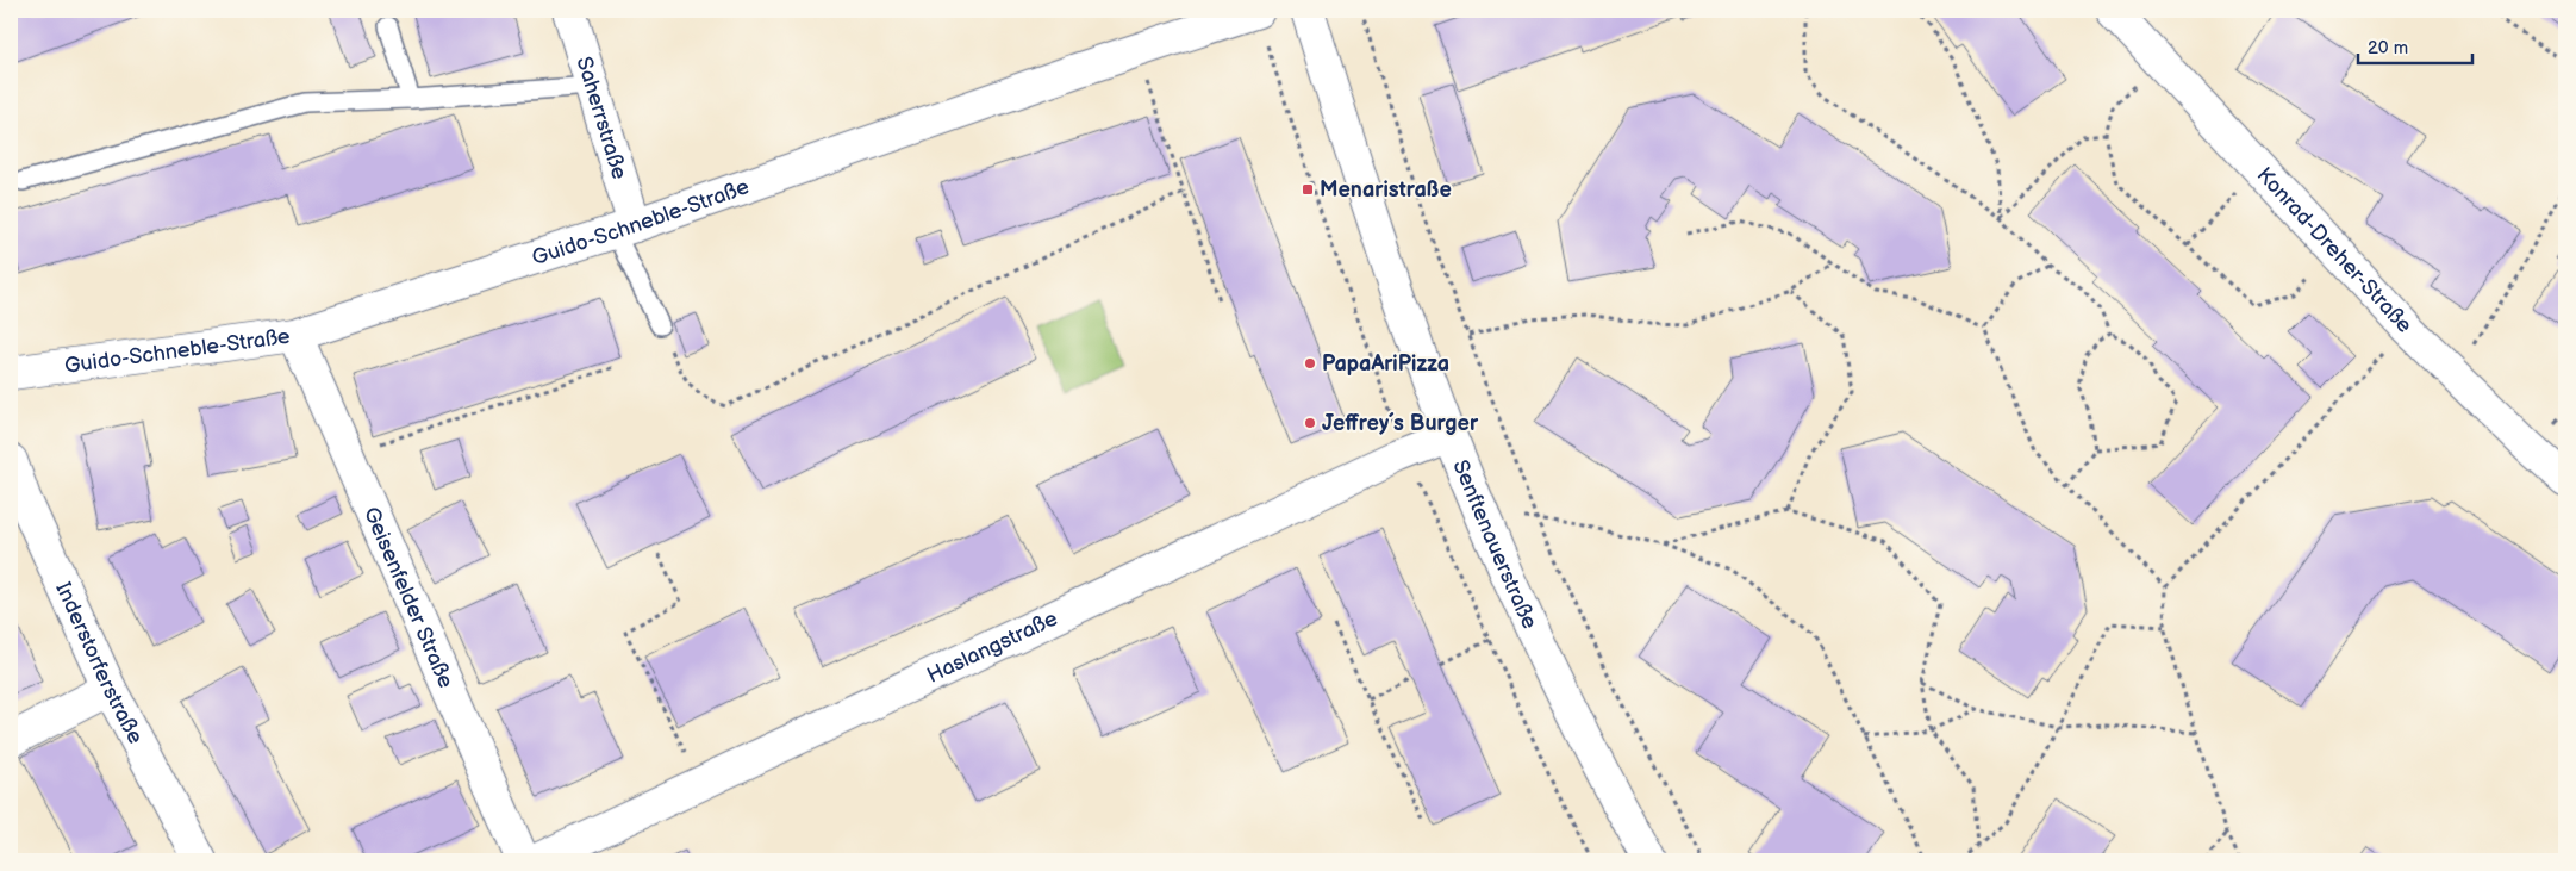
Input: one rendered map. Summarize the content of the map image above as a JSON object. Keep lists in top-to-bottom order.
{
  "streets": {
    "street": [
      "Saherrstraße",
      "Guido-Schneble-Straße",
      "Konrad-Dreher-Straße",
      "Senftenauerstraße",
      "Geisenfelder Straße",
      "Haslangstraße",
      "Inderstorferstraße"
    ]
  },
  "crossings": [
    ["Saherrstraße", "Guido-Schneble-Straße"],
    ["Guido-Schneble-Straße", "Geisenfelder Straße"],
    ["Senftenauerstraße", "Haslangstraße"]
  ],
  "places": {
    "transit": ["Menaristraße"],
    "other": ["PapaAriPizza", "Jeffrey´s Burger"]
  },
  "scale_bar": "20 m"
}
